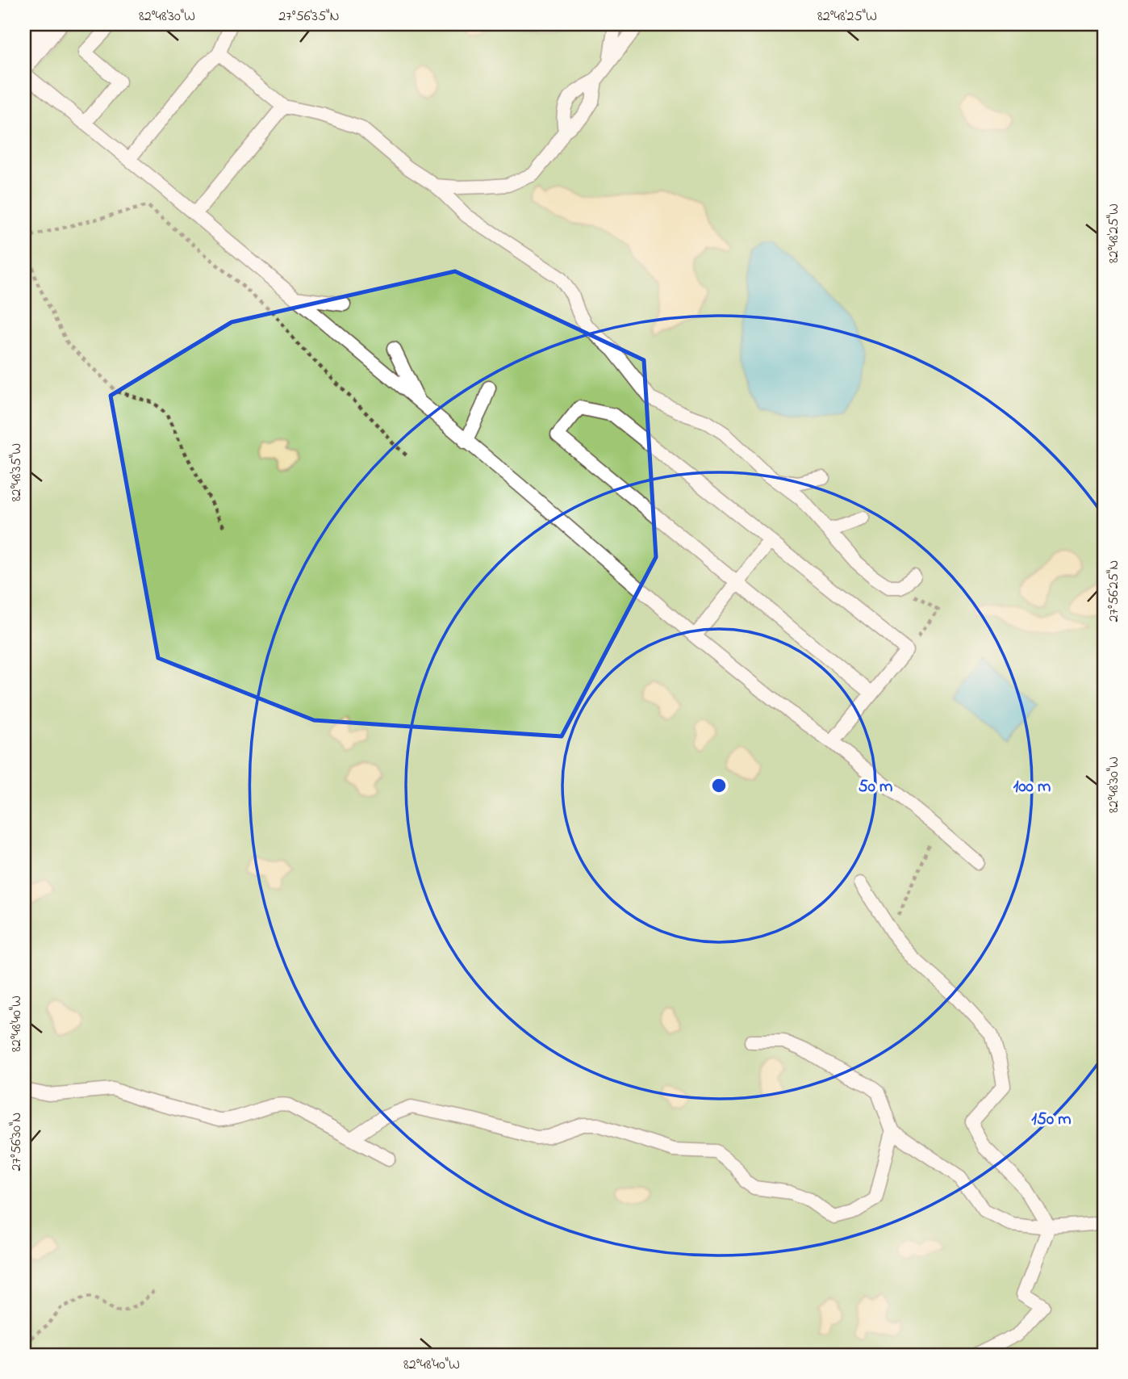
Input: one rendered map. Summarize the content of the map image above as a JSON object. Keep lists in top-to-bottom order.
{
  "coordinates": [
    "82°48'30\"W",
    "27°56'35\"N",
    "82°48'25\"W",
    "82°48'35\"W",
    "27°56'25\"N",
    "82°48'40\"W",
    "27°56'30\"N"
  ],
  "rings": ["50 m", "100 m", "150 m"]
}
